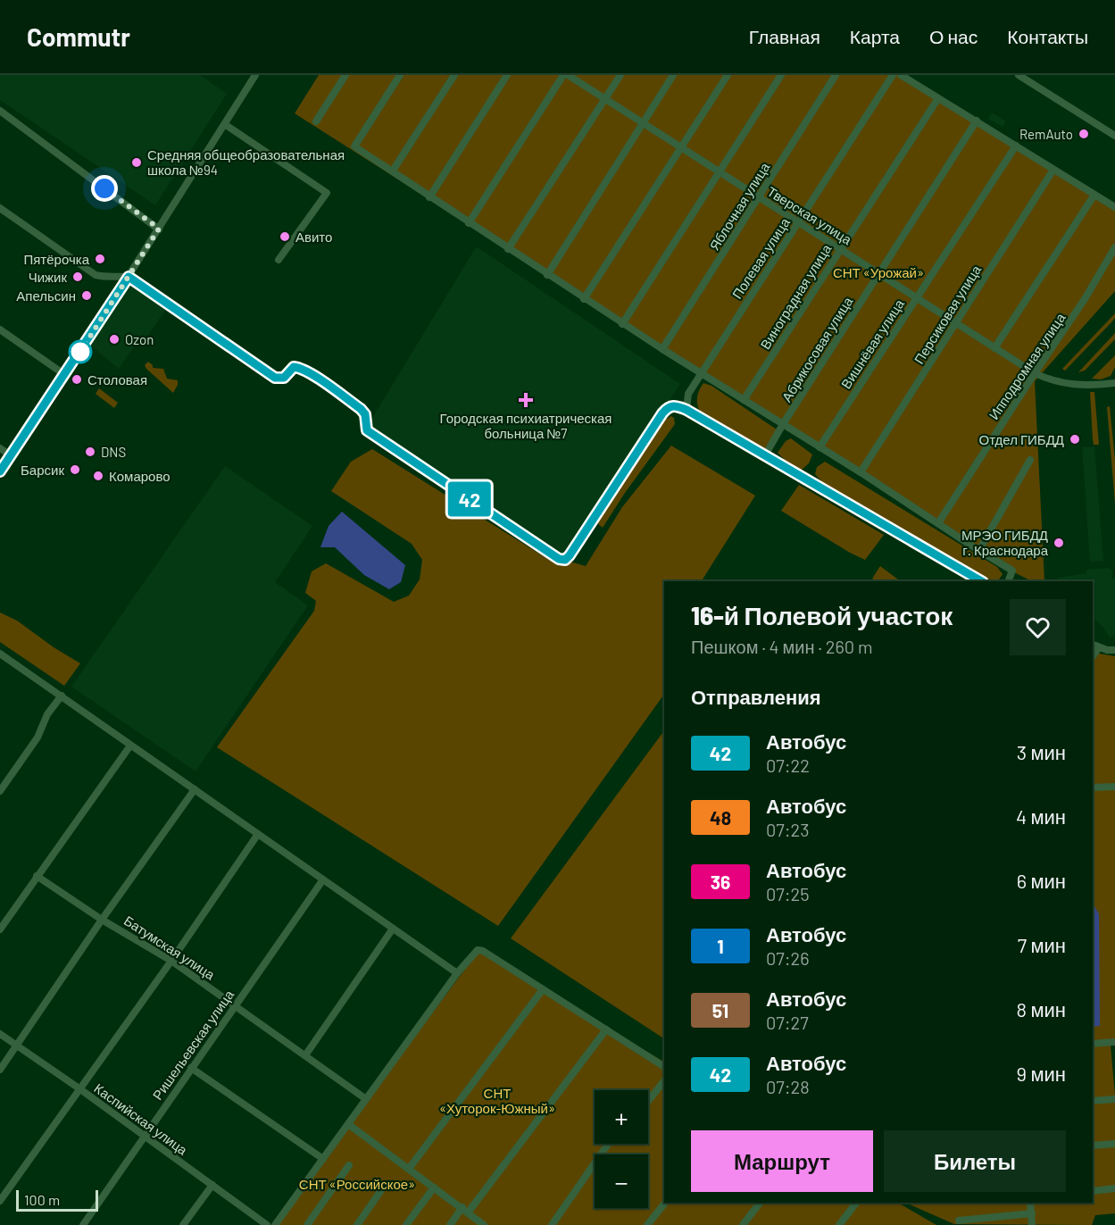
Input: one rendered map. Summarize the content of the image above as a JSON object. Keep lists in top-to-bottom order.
{
  "streets": {
    "street": [
      "Яблочная улица",
      "Тверская улица",
      "Полевая улица",
      "Виноградная улица",
      "Персиковая улица",
      "Вишнёвая улица",
      "Абрикосовая улица",
      "Ипподромная улица",
      "Батумская улица",
      "Ришельевская улица",
      "Каспийская улица"
    ]
  },
  "crossings": [
    ["Яблочная улица", "Тверская улица"],
    ["Тверская улица", "Полевая улица"],
    ["Тверская улица", "Виноградная улица"],
    ["Тверская улица", "Персиковая улица"],
    ["Тверская улица", "Вишнёвая улица"],
    ["Тверская улица", "Абрикосовая улица"],
    ["Тверская улица", "Ипподромная улица"],
    ["Батумская улица", "Ришельевская улица"],
    ["Ришельевская улица", "Каспийская улица"]
  ],
  "parks": ["СНТ «Урожай»", "СНТ «Хуторок-Южный»", "СНТ «Российское»"],
  "places": {
    "other": [
      "RemAuto",
      "Средняя общеобразовательная школа №94",
      "Авито",
      "Пятёрочка",
      "Чижик",
      "Апельсин",
      "Ozon",
      "Столовая",
      "Отдел ГИБДД",
      "DNS",
      "Барсик",
      "Комарово",
      "МРЭО ГИБДД г. Краснодара"
    ],
    "health": ["Городская психиатрическая больница №7"]
  },
  "lines": ["bus line 42"],
  "scale_bar": "100 m",
  "page": {
    "header": "Commutr",
    "nav": [
      "Главная",
      "Карта",
      "О нас",
      "Контакты"
    ],
    "on_map": "42",
    "heading": [
      ["16-й Полевой участок", "Пешком · 4 мин · 260 m"],
      "Отправления"
    ],
    "list": [
      {
        "mark": "42",
        "name": "Автобус",
        "note": "07:22",
        "value": "3 мин"
      },
      {
        "mark": "48",
        "name": "Автобус",
        "note": "07:23",
        "value": "4 мин"
      },
      {
        "mark": "36",
        "name": "Автобус",
        "note": "07:25",
        "value": "6 мин"
      },
      {
        "mark": "1",
        "name": "Автобус",
        "note": "07:26",
        "value": "7 мин"
      },
      {
        "mark": "51",
        "name": "Автобус",
        "note": "07:27",
        "value": "8 мин"
      },
      {
        "mark": "42",
        "name": "Автобус",
        "note": "07:28",
        "value": "9 мин"
      }
    ],
    "map_buttons": ["+", "−"],
    "buttons": ["Маршрут", "Билеты"],
    "scale": "100 m"
  }
}
